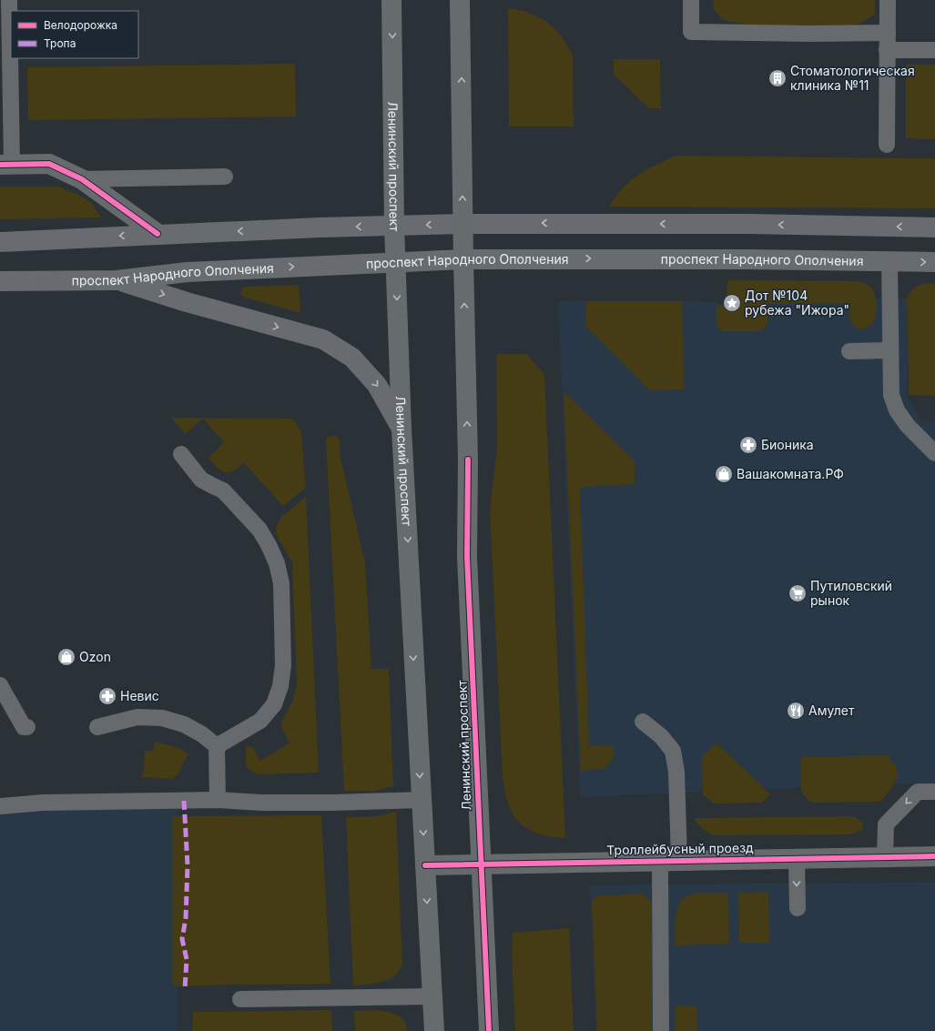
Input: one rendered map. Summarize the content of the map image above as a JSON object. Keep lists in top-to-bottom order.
{
  "streets": {
    "main road": ["Ленинский проспект", "проспект Народного Ополчения"],
    "street": ["Троллейбусный проезд"]
  },
  "crossings": [
    ["Ленинский проспект", "проспект Народного Ополчения"],
    ["Ленинский проспект", "Троллейбусный проезд"]
  ],
  "places": {
    "building": ["Стоматологическая клиника №11"],
    "place": ["Дот №104 рубежа \"Ижора\""],
    "pharmacy": ["Бионика", "Невис"],
    "shop": ["Вашакомната.РФ", "Ozon"],
    "supermarket": ["Путиловский рынок"],
    "restaurant": ["Амулет"]
  },
  "legend": ["Велодорожка", "Тропа"]
}
